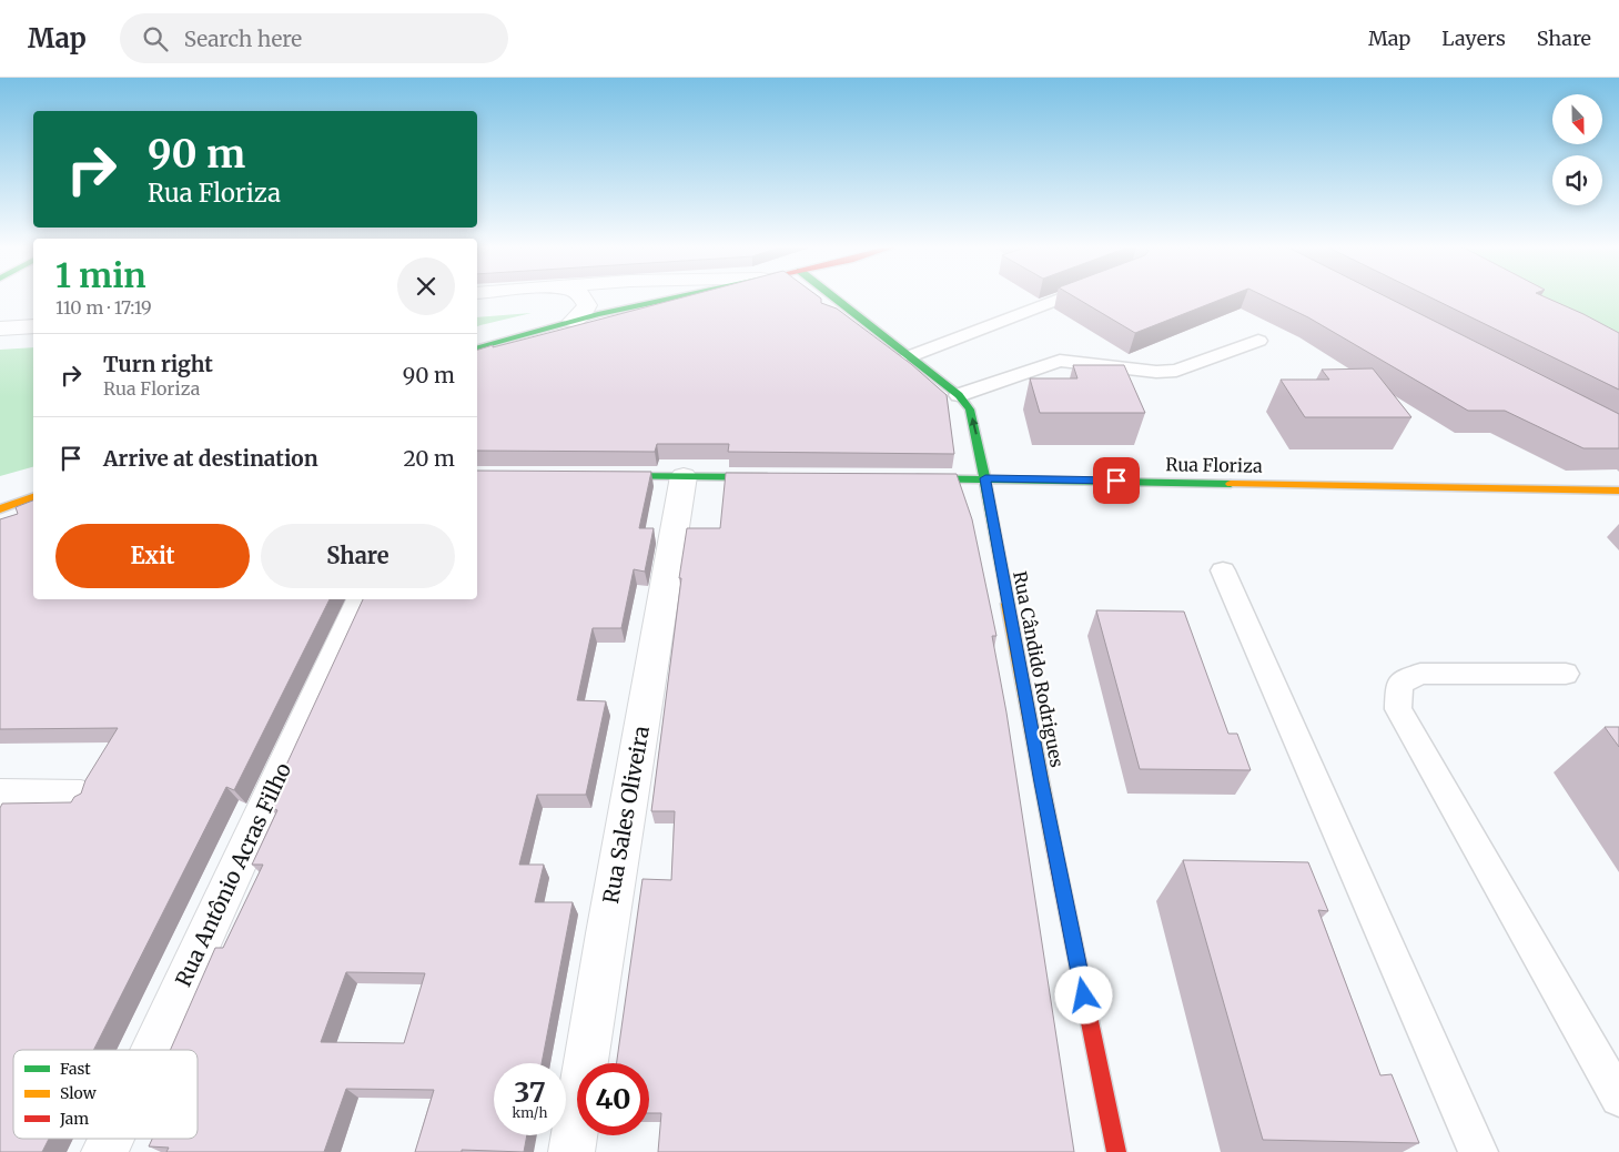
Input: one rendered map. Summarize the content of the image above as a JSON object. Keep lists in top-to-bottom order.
{
  "streets": {
    "street": [
      "Rua Floriza",
      "Rua Cândido Rodrigues",
      "Rua Sales Oliveira",
      "Rua Antônio Acras Filho"
    ]
  },
  "crossings": [
    ["Rua Floriza", "Rua Cândido Rodrigues"]
  ],
  "legend": ["Fast", "Slow", "Jam"],
  "north": "bottom",
  "page": {
    "header": "Map",
    "search": "Search here",
    "nav": ["Map", "Layers", "Share"],
    "turn": ["90 m", "Rua Floriza"],
    "heading": ["1 min", "110 m · 17:19"],
    "list": [
      {
        "name": "Turn right",
        "note": "Rua Floriza",
        "value": "90 m"
      },
      {
        "name": "Arrive at destination",
        "value": "20 m"
      }
    ],
    "buttons": ["Exit", "Share"],
    "speed": "37 km/h",
    "limit": "40"
  }
}
